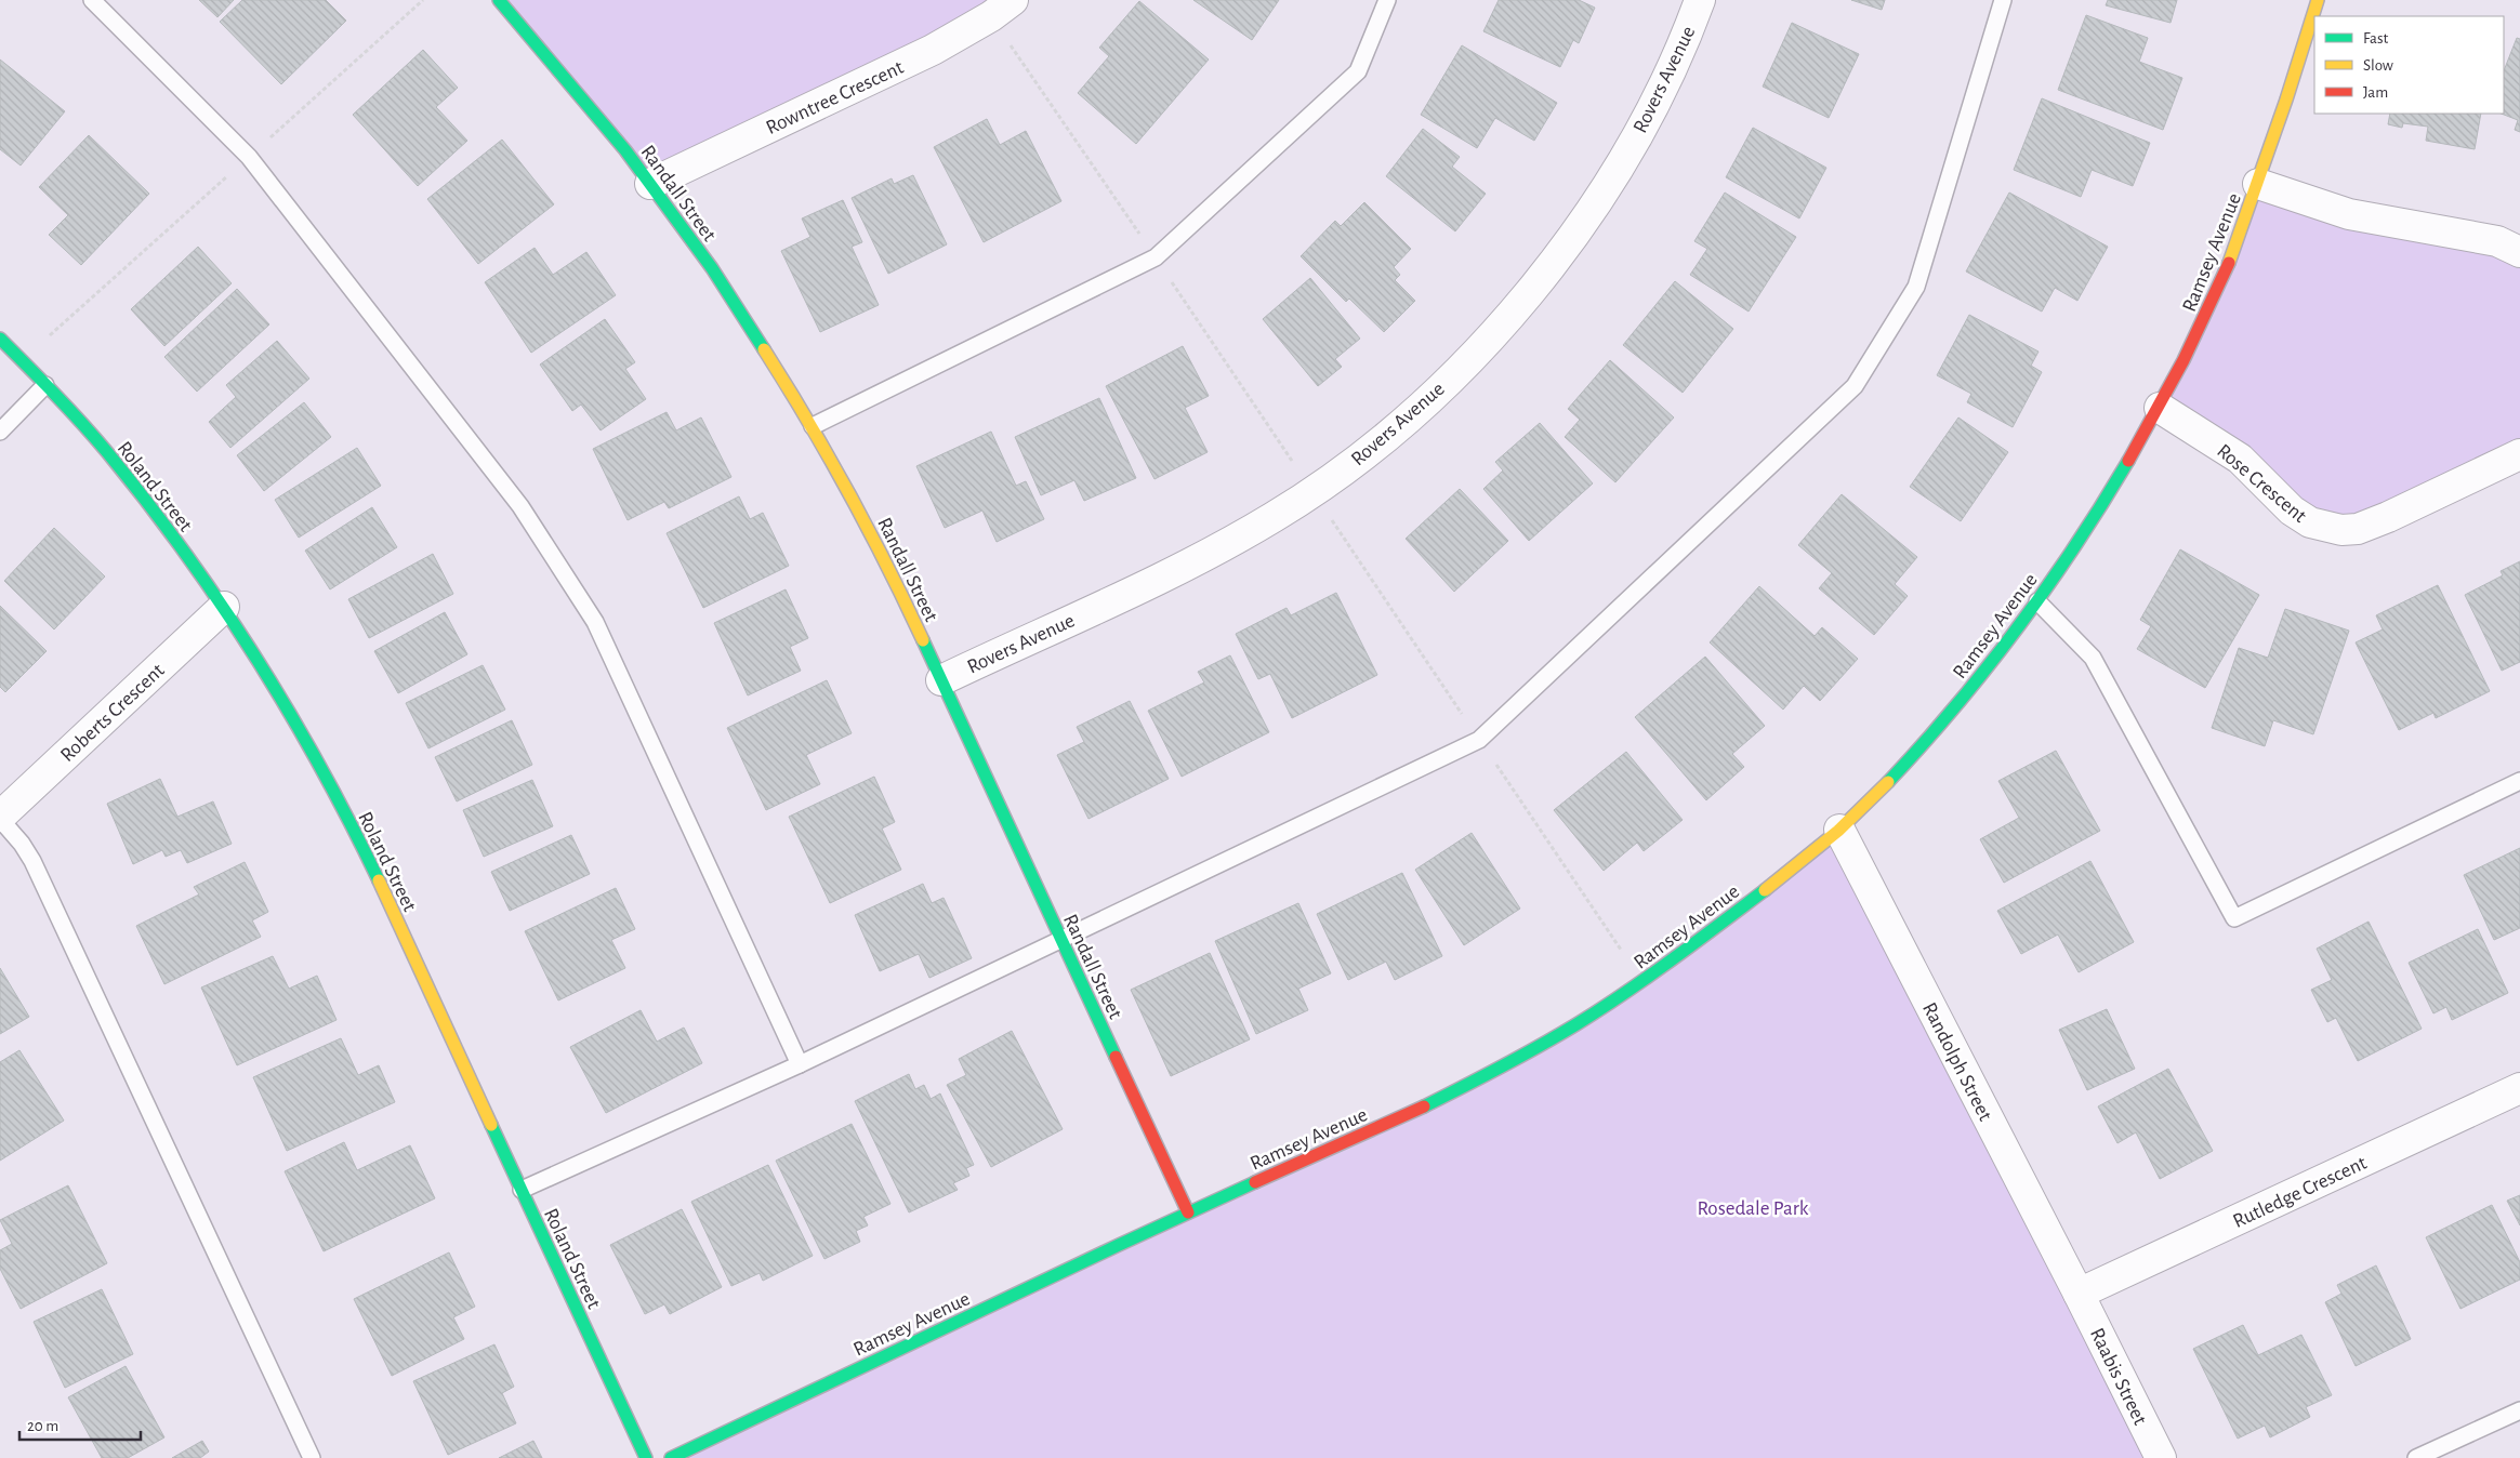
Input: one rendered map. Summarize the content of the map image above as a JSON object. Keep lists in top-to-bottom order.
{
  "streets": {
    "street": [
      "Rovers Avenue",
      "Rowntree Crescent",
      "Randall Street",
      "Ramsey Avenue",
      "Rose Crescent",
      "Roland Street",
      "Roberts Crescent",
      "Randolph Street",
      "Rutledge Crescent",
      "Raabis Street"
    ]
  },
  "crossings": [
    ["Rovers Avenue", "Randall Street"],
    ["Rowntree Crescent", "Randall Street"],
    ["Randall Street", "Ramsey Avenue"],
    ["Ramsey Avenue", "Rose Crescent"],
    ["Ramsey Avenue", "Randolph Street"],
    ["Roland Street", "Roberts Crescent"],
    ["Randolph Street", "Rutledge Crescent"],
    ["Randolph Street", "Raabis Street"],
    ["Rutledge Crescent", "Raabis Street"]
  ],
  "parks": ["Rosedale Park"],
  "legend": ["Fast", "Slow", "Jam"],
  "scale_bar": "20 m"
}
